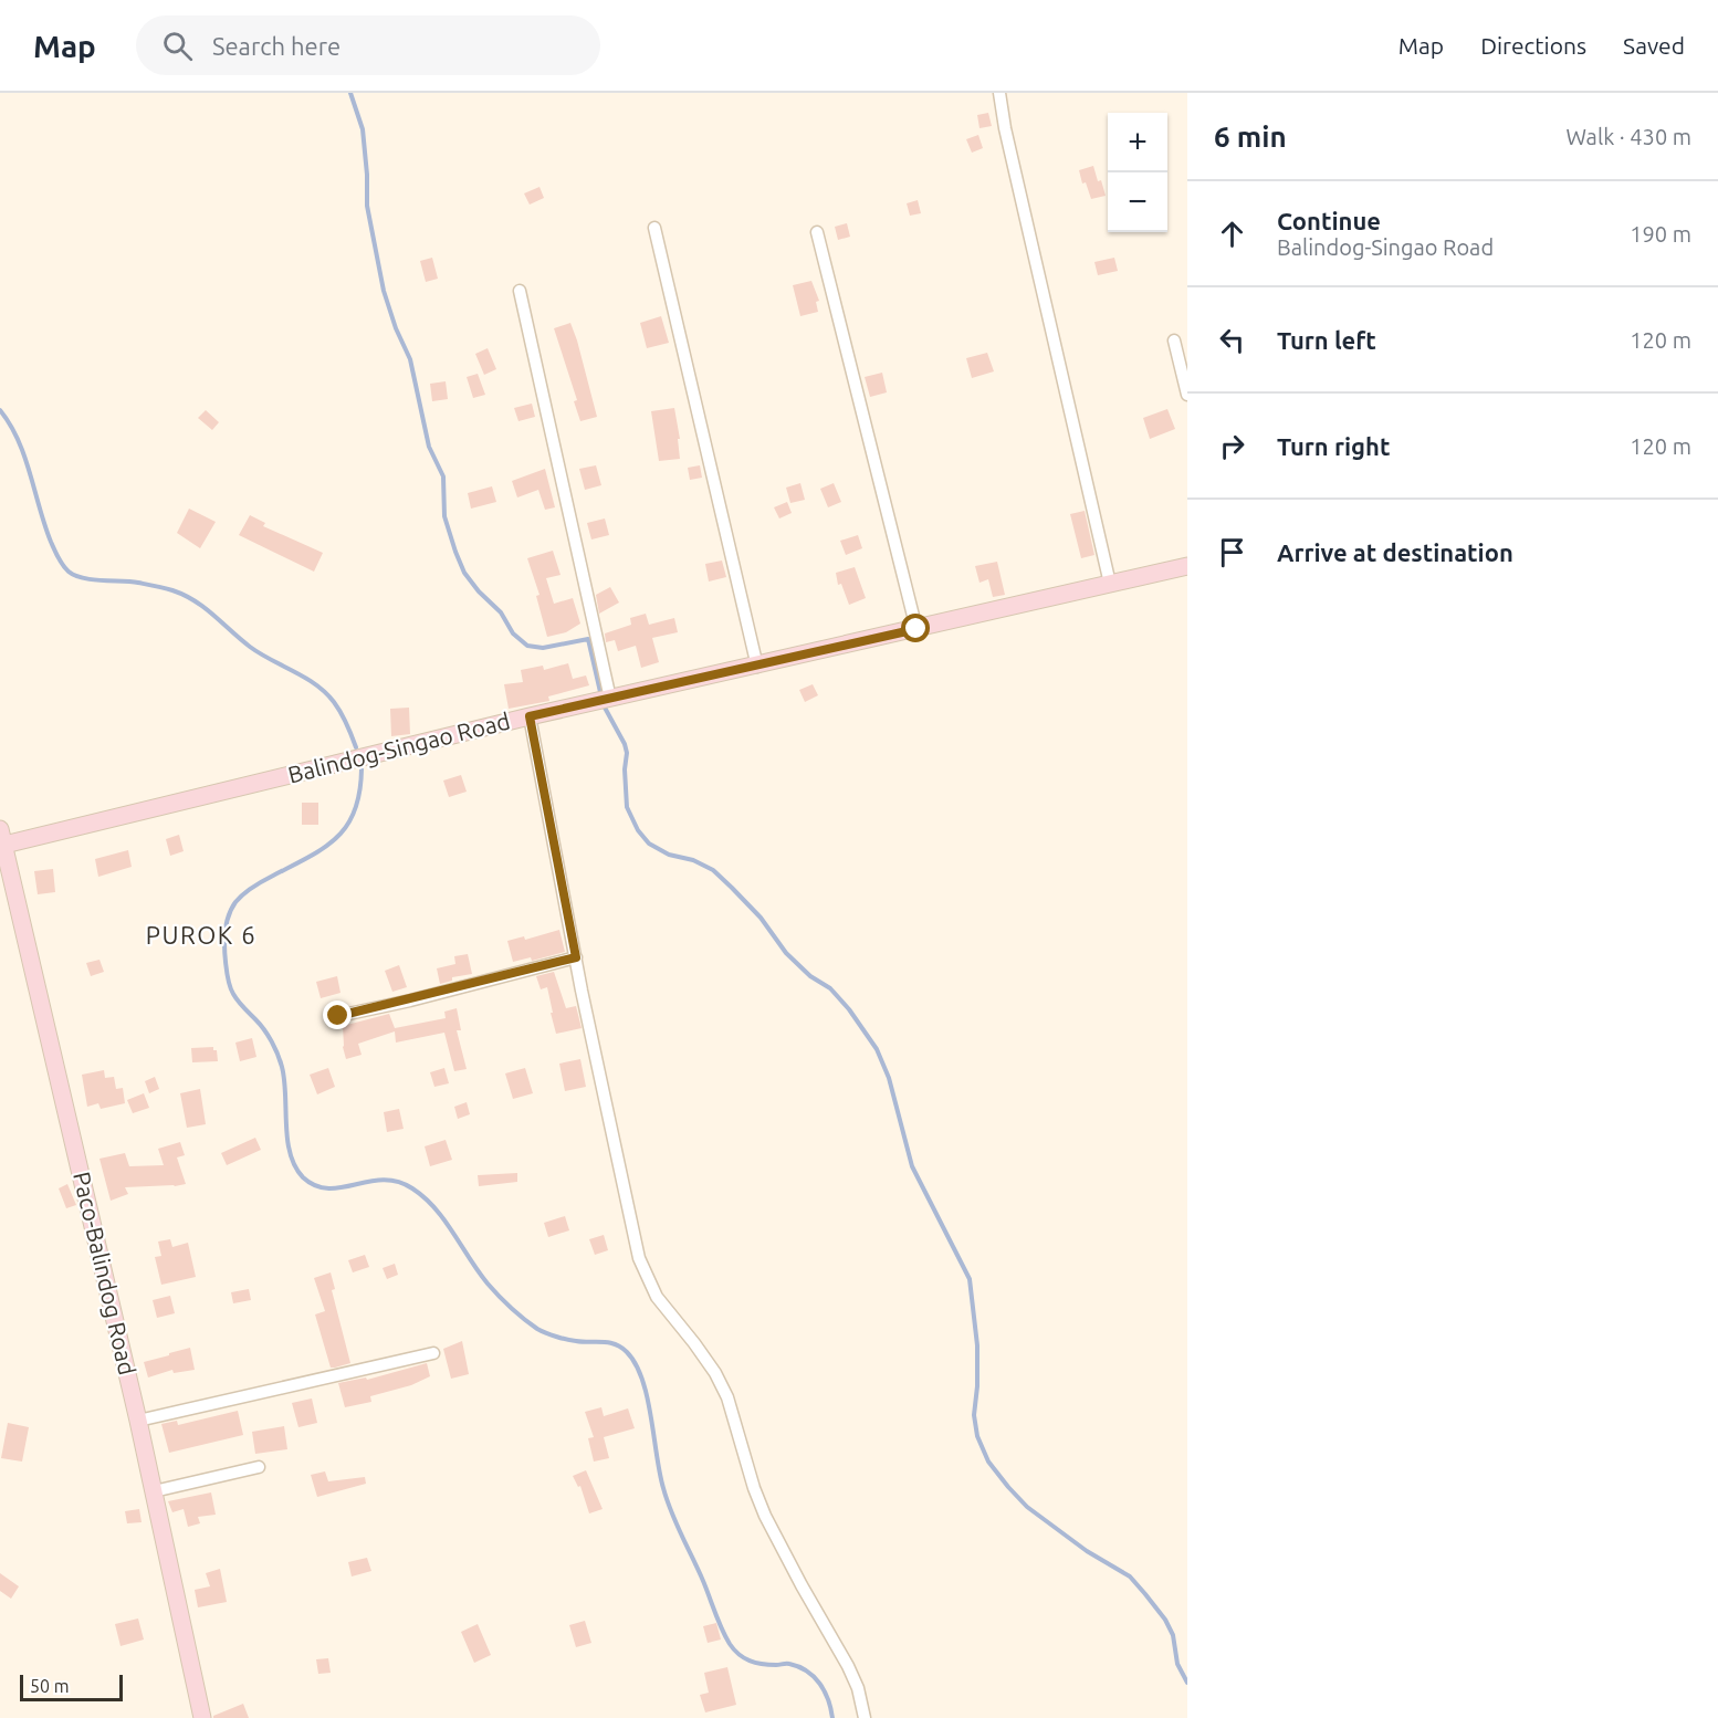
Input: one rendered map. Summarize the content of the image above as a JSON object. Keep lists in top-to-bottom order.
{
  "streets": {
    "street": ["Balindog-Singao Road", "Paco-Balindog Road"]
  },
  "crossings": [
    ["Balindog-Singao Road", "Paco-Balindog Road"]
  ],
  "districts": ["PUROK 6"],
  "scale_bar": "50 m",
  "page": {
    "header": "Map",
    "search": "Search here",
    "nav": ["Map", "Directions", "Saved"],
    "heading": ["6 min", "Walk · 430 m"],
    "map_buttons": ["+", "−"],
    "list": [
      ["Continue", "Balindog-Singao Road", "190 m"],
      ["Turn left", "120 m"],
      ["Turn right", "120 m"],
      "Arrive at destination"
    ],
    "scale": "50 m"
  }
}
